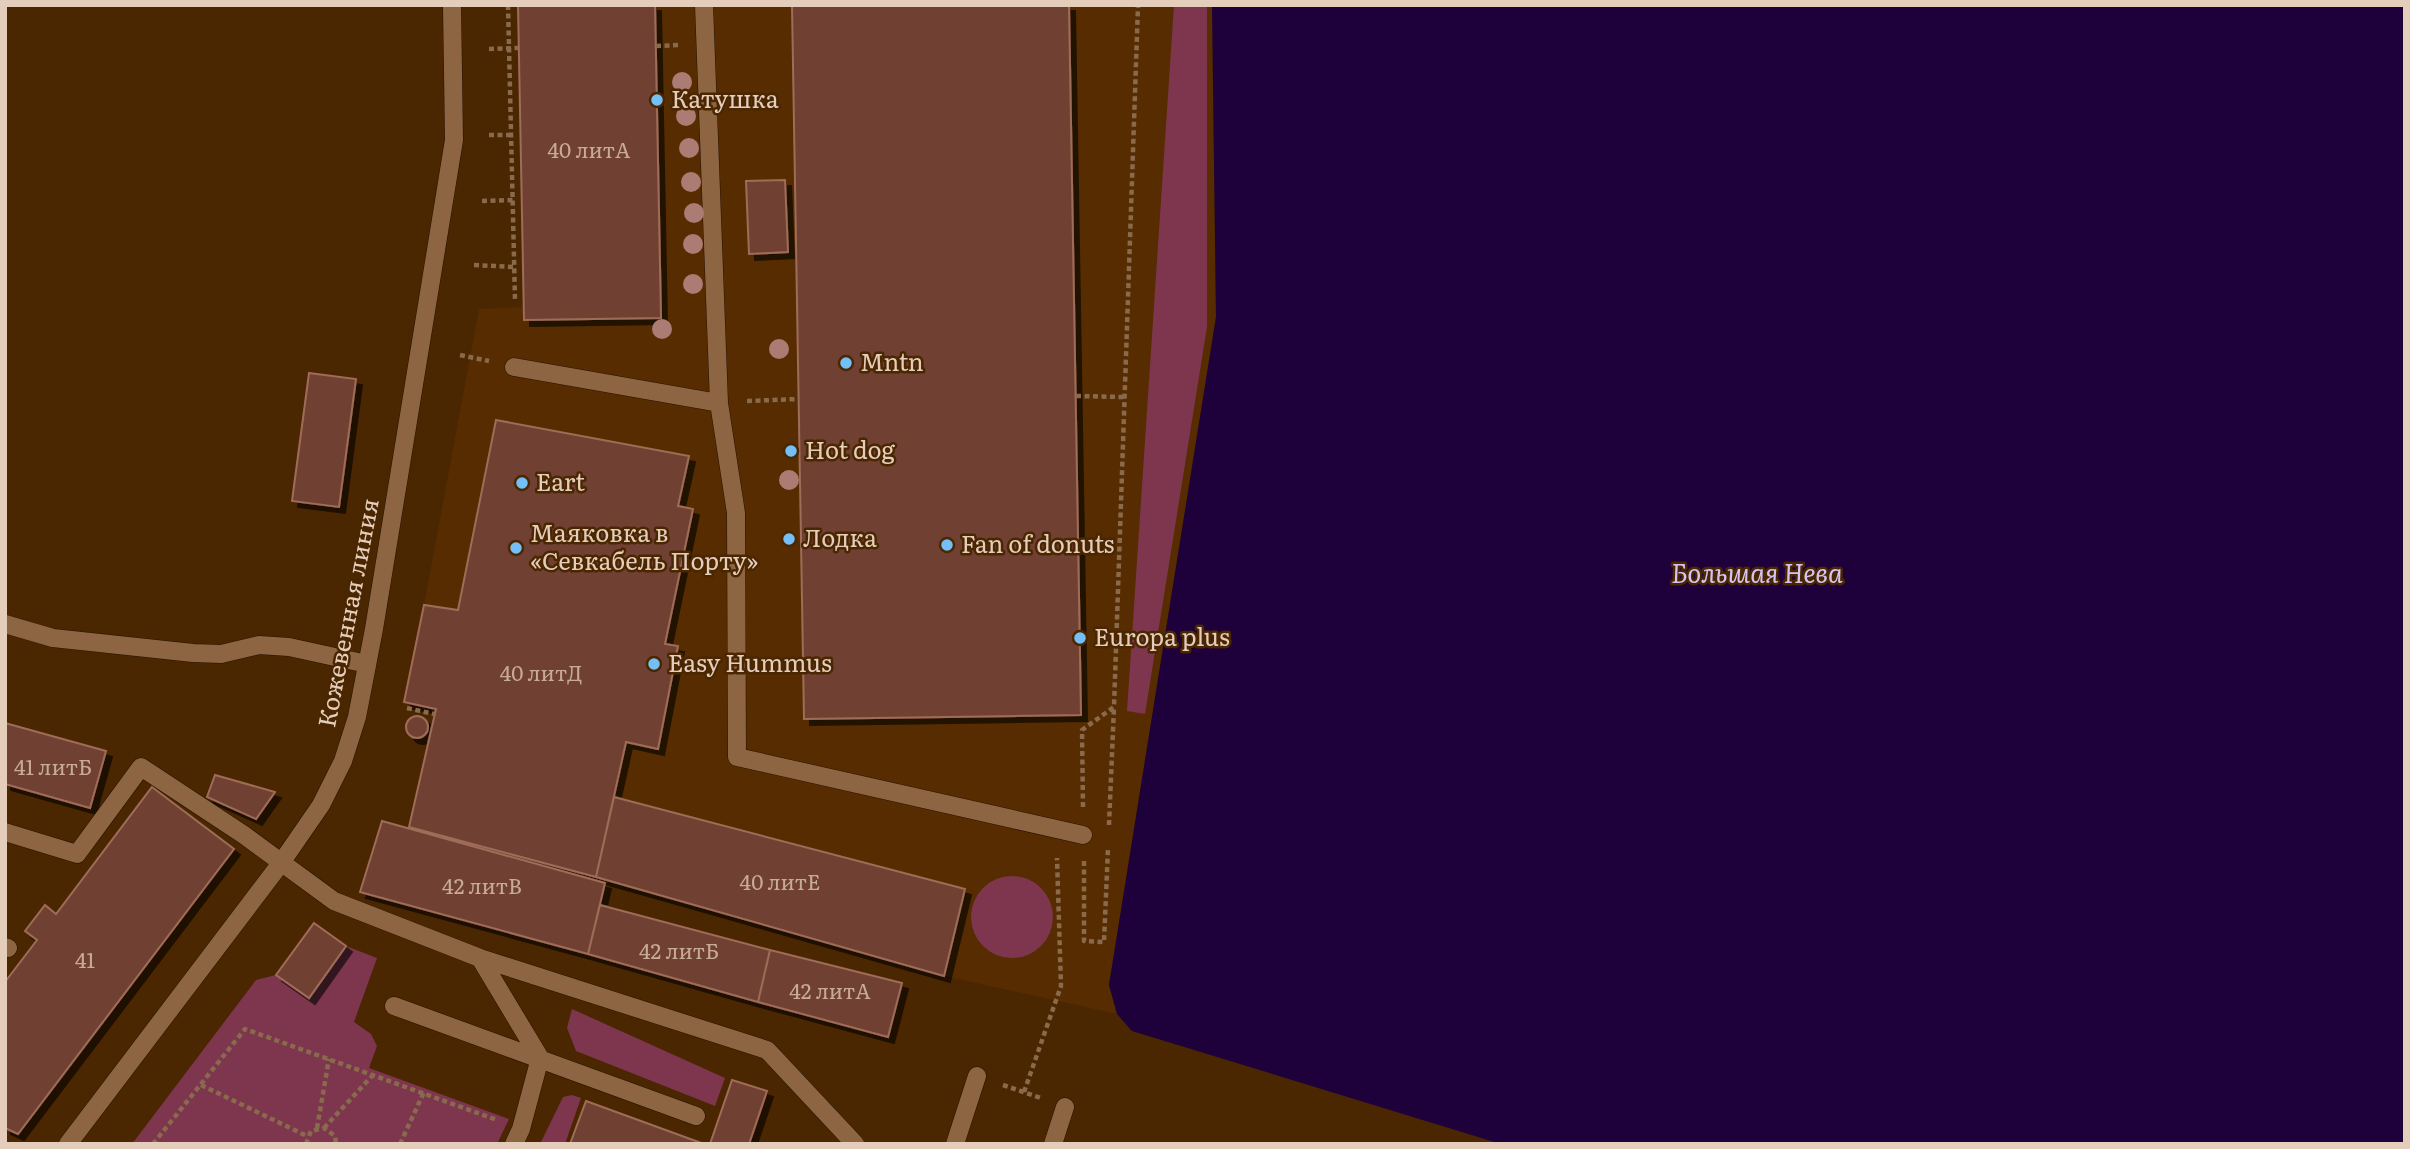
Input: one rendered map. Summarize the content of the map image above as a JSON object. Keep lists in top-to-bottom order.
{
  "streets": {
    "street": ["Кожевенная линия"]
  },
  "water": ["Большая Нева"],
  "places": [
    "Катушка",
    "Mntn",
    "Hot dog",
    "Eart",
    "Лодка",
    "Fan of donuts",
    "Маяковка в «Севкабель Порту»",
    "Europa plus",
    "Easy Hummus"
  ],
  "house_numbers": [
    "40 литА",
    "40 литД",
    "41 литБ",
    "40 литЕ",
    "42 литВ",
    "42 литБ",
    "41",
    "42 литА"
  ]
}
